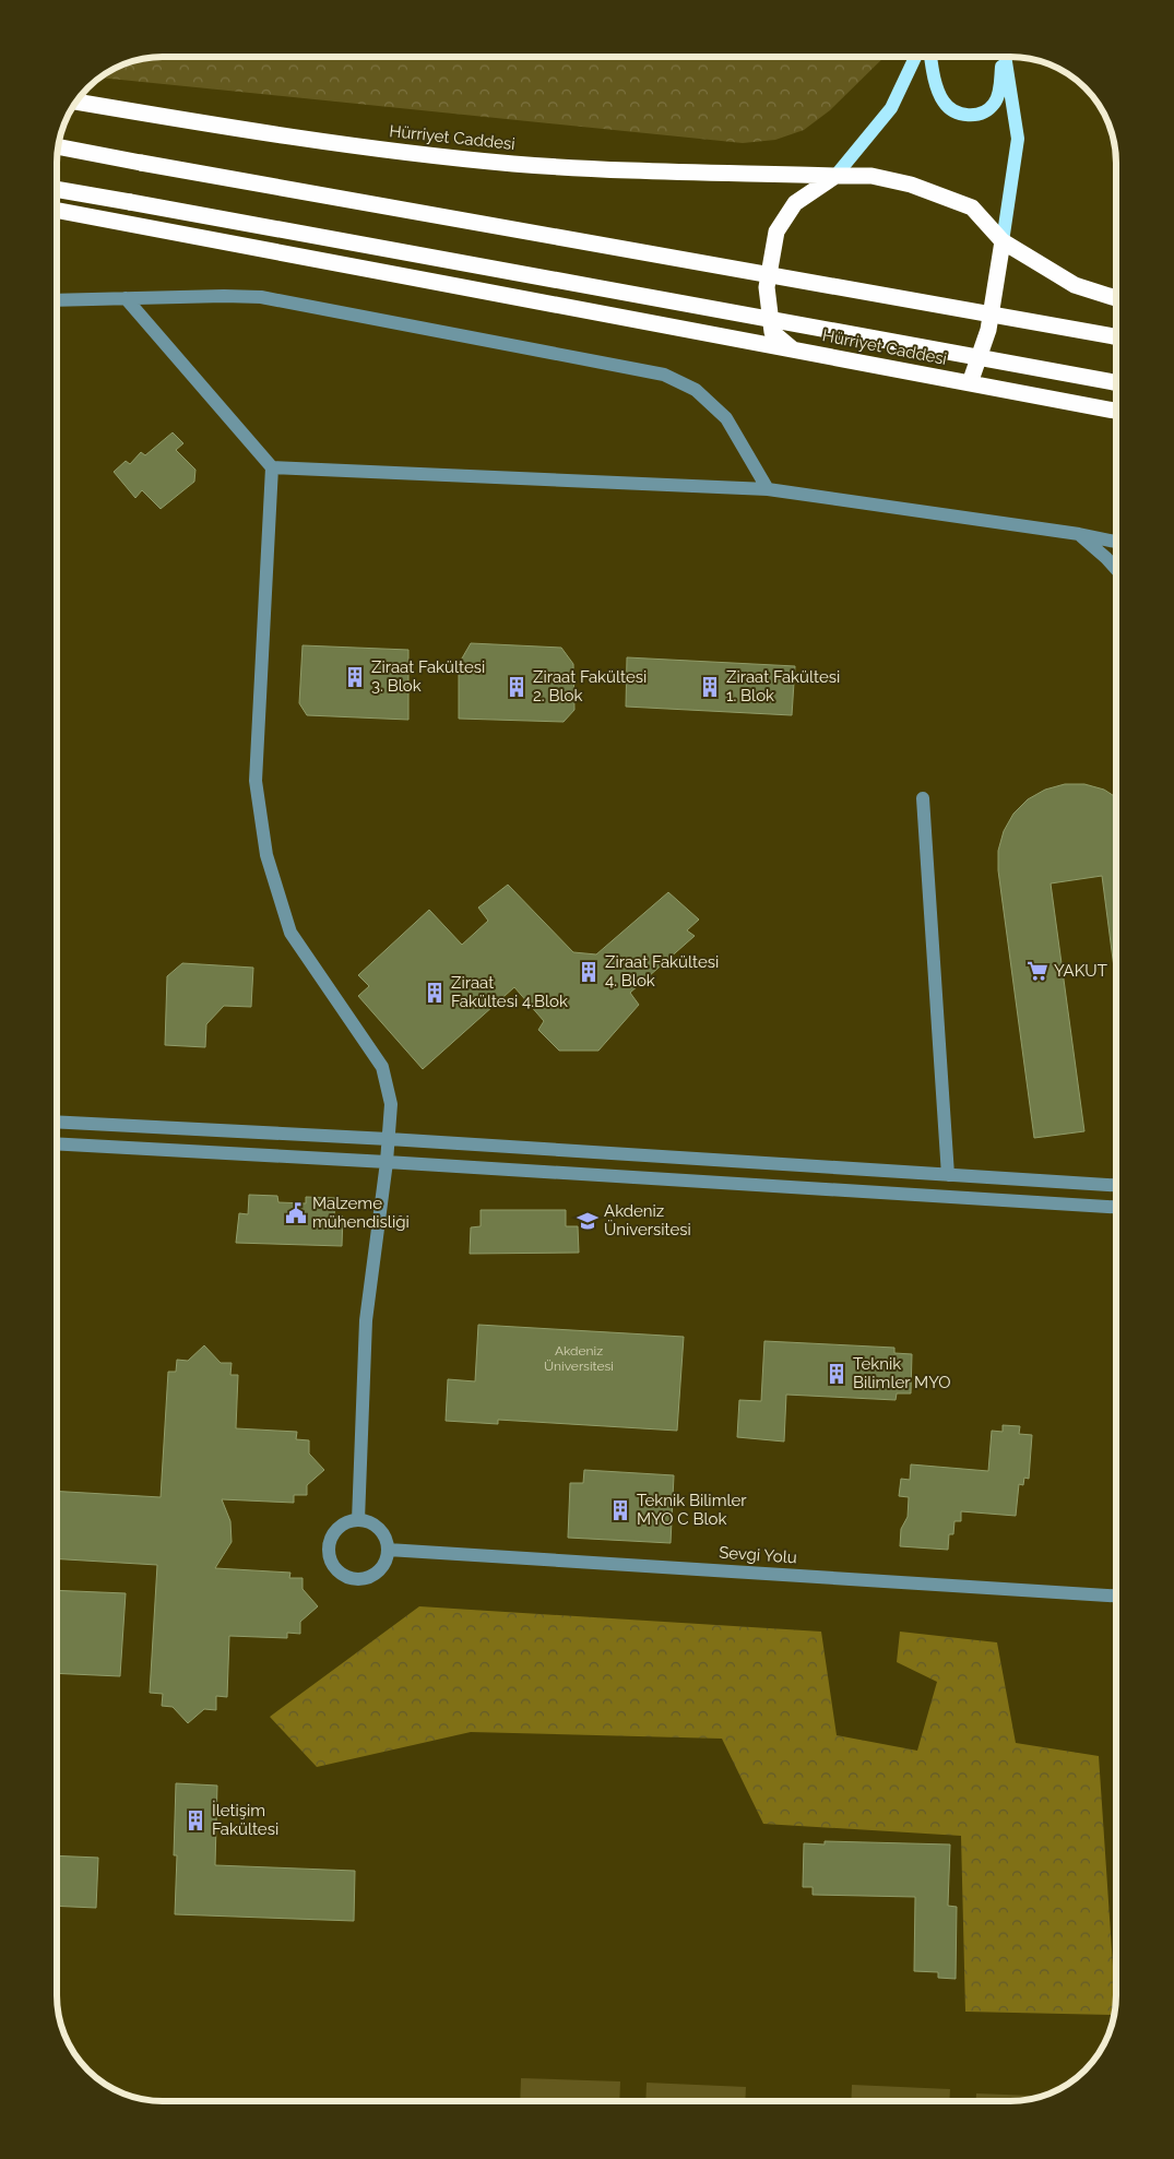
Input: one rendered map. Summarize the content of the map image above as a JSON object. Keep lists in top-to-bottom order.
{
  "streets": {
    "highway": ["Hürriyet Caddesi"],
    "street": ["Sevgi Yolu"]
  },
  "places": {
    "building": [
      "Ziraat Fakültesi 3. Blok",
      "Ziraat Fakültesi 2. Blok",
      "Ziraat Fakültesi 1. Blok",
      "Ziraat Fakültesi 4. Blok",
      "Ziraat Fakültesi 4.Blok",
      "Teknik Bilimler MYO",
      "Teknik Bilimler MYO C Blok",
      "İletişim Fakültesi"
    ],
    "supermarket": ["YAKUT"],
    "public building": ["Malzeme mühendisliği"],
    "school or university": ["Akdeniz Üniversitesi"]
  },
  "house_numbers": ["Akdeniz Üniversitesi"]
}
